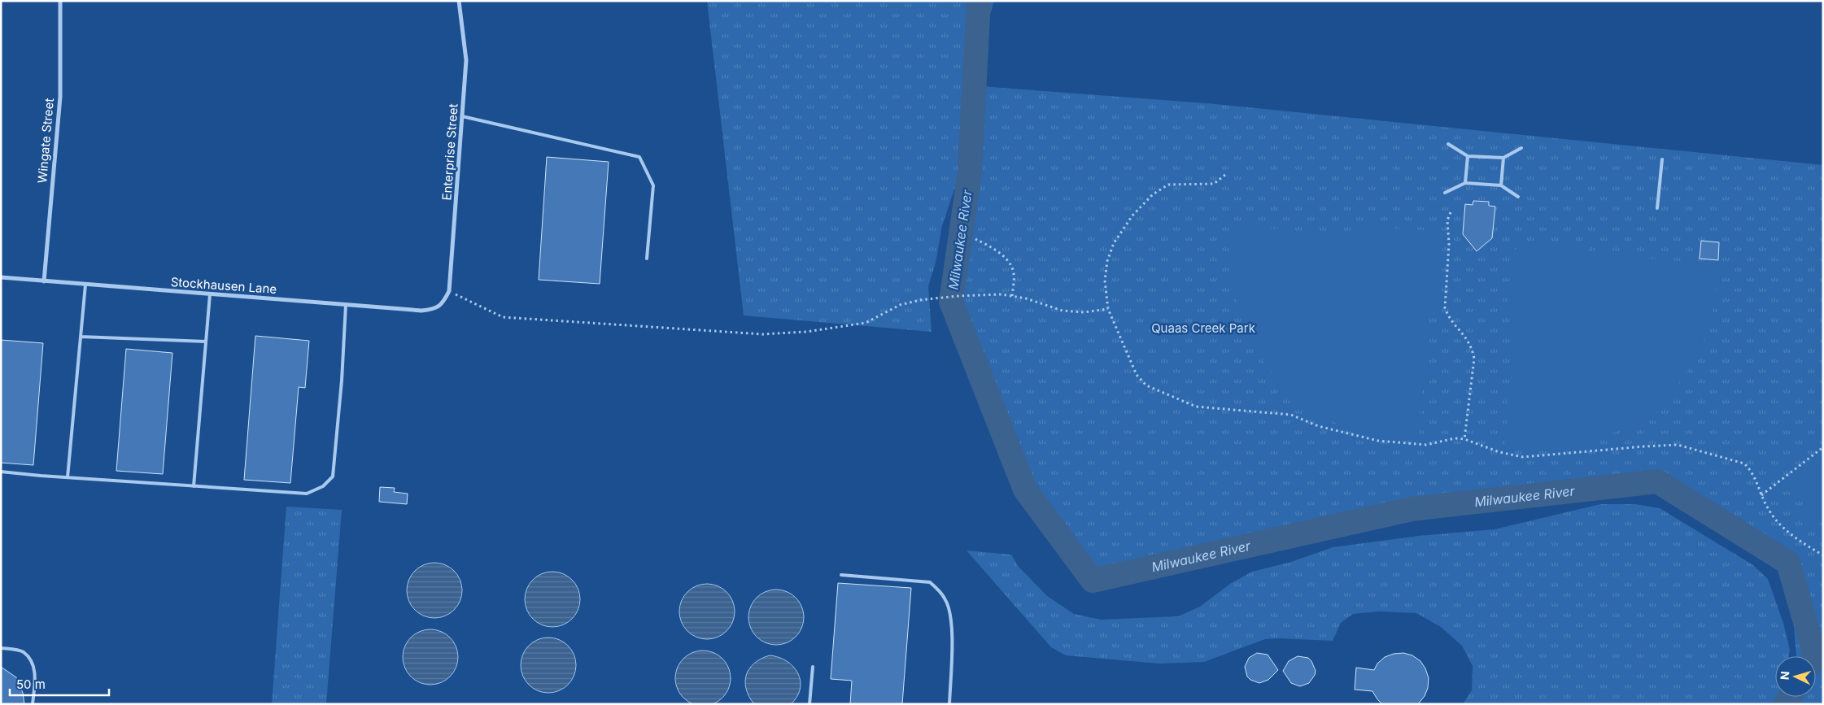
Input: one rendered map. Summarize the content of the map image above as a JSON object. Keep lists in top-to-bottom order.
{
  "streets": {
    "street": ["Wingate Street", "Enterprise Street", "Stockhausen Lane"]
  },
  "crossings": [
    ["Wingate Street", "Stockhausen Lane"],
    ["Enterprise Street", "Stockhausen Lane"]
  ],
  "water": ["Milwaukee River"],
  "parks": ["Quaas Creek Park"],
  "scale_bar": "50 m",
  "north": "left"
}
